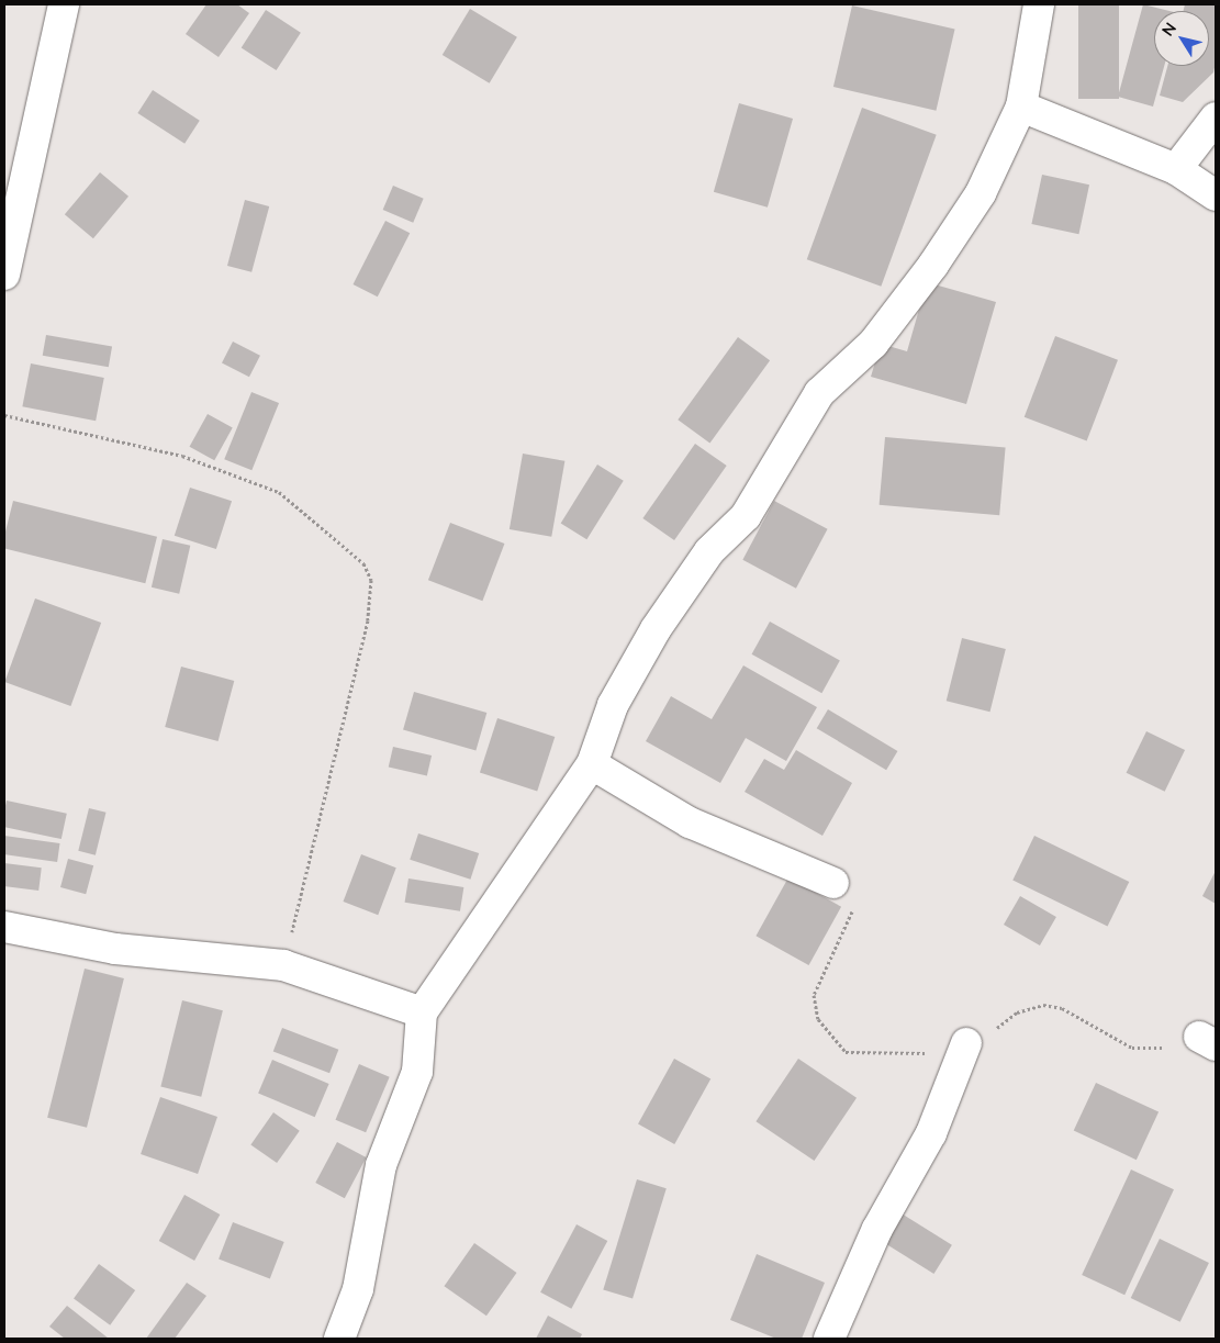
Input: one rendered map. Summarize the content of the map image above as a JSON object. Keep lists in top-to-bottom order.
{
  "north": "top left"
}
